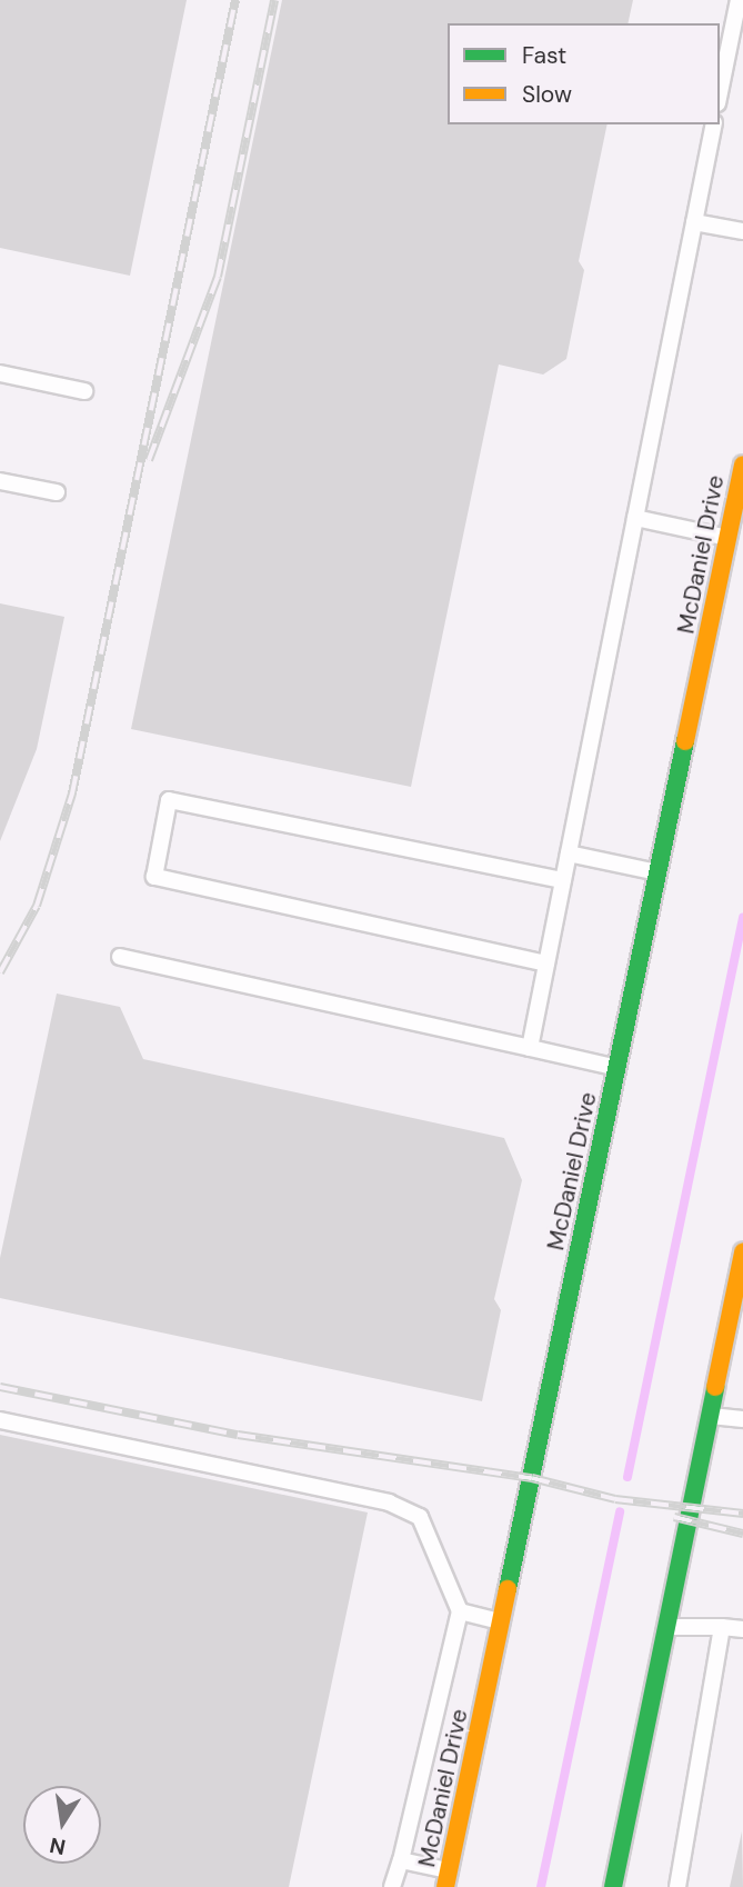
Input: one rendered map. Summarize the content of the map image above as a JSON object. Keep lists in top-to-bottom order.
{
  "streets": {
    "street": ["McDaniel Drive"]
  },
  "legend": ["Fast", "Slow"],
  "north": "bottom"
}
